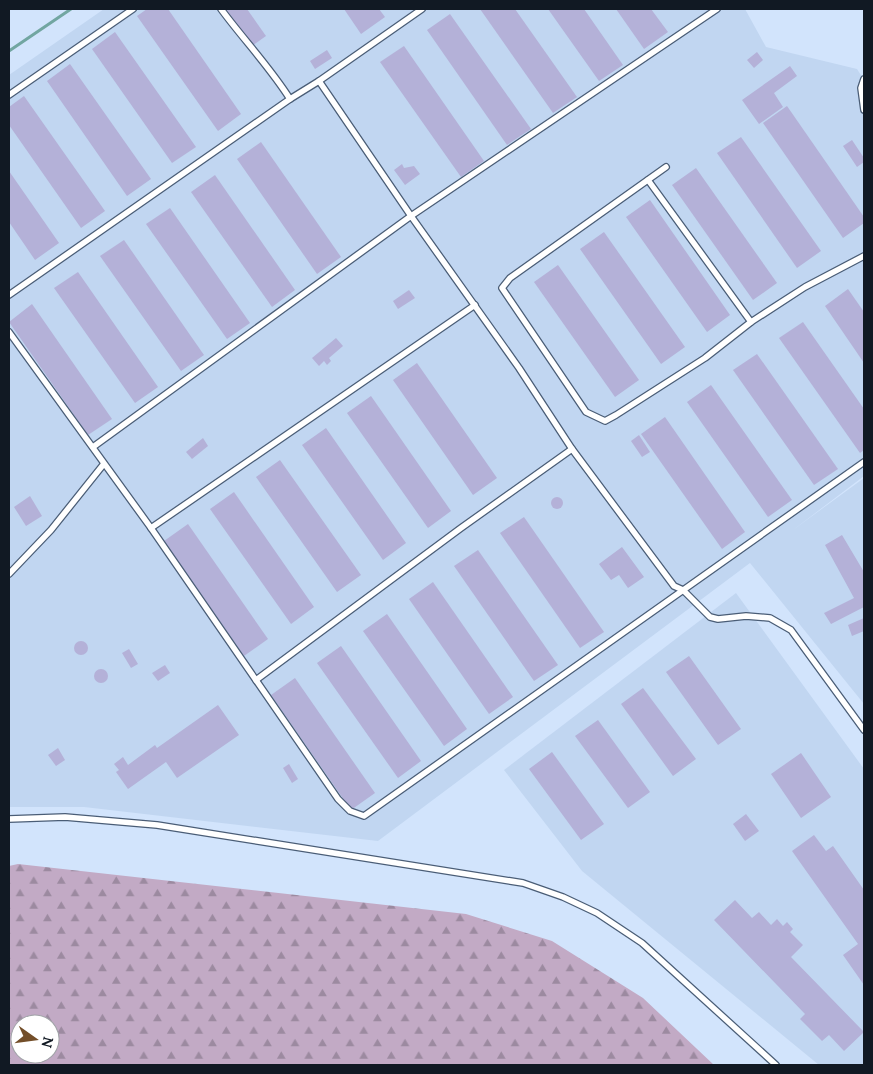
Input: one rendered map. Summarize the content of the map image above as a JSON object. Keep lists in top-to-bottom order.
{
  "north": "right"
}
